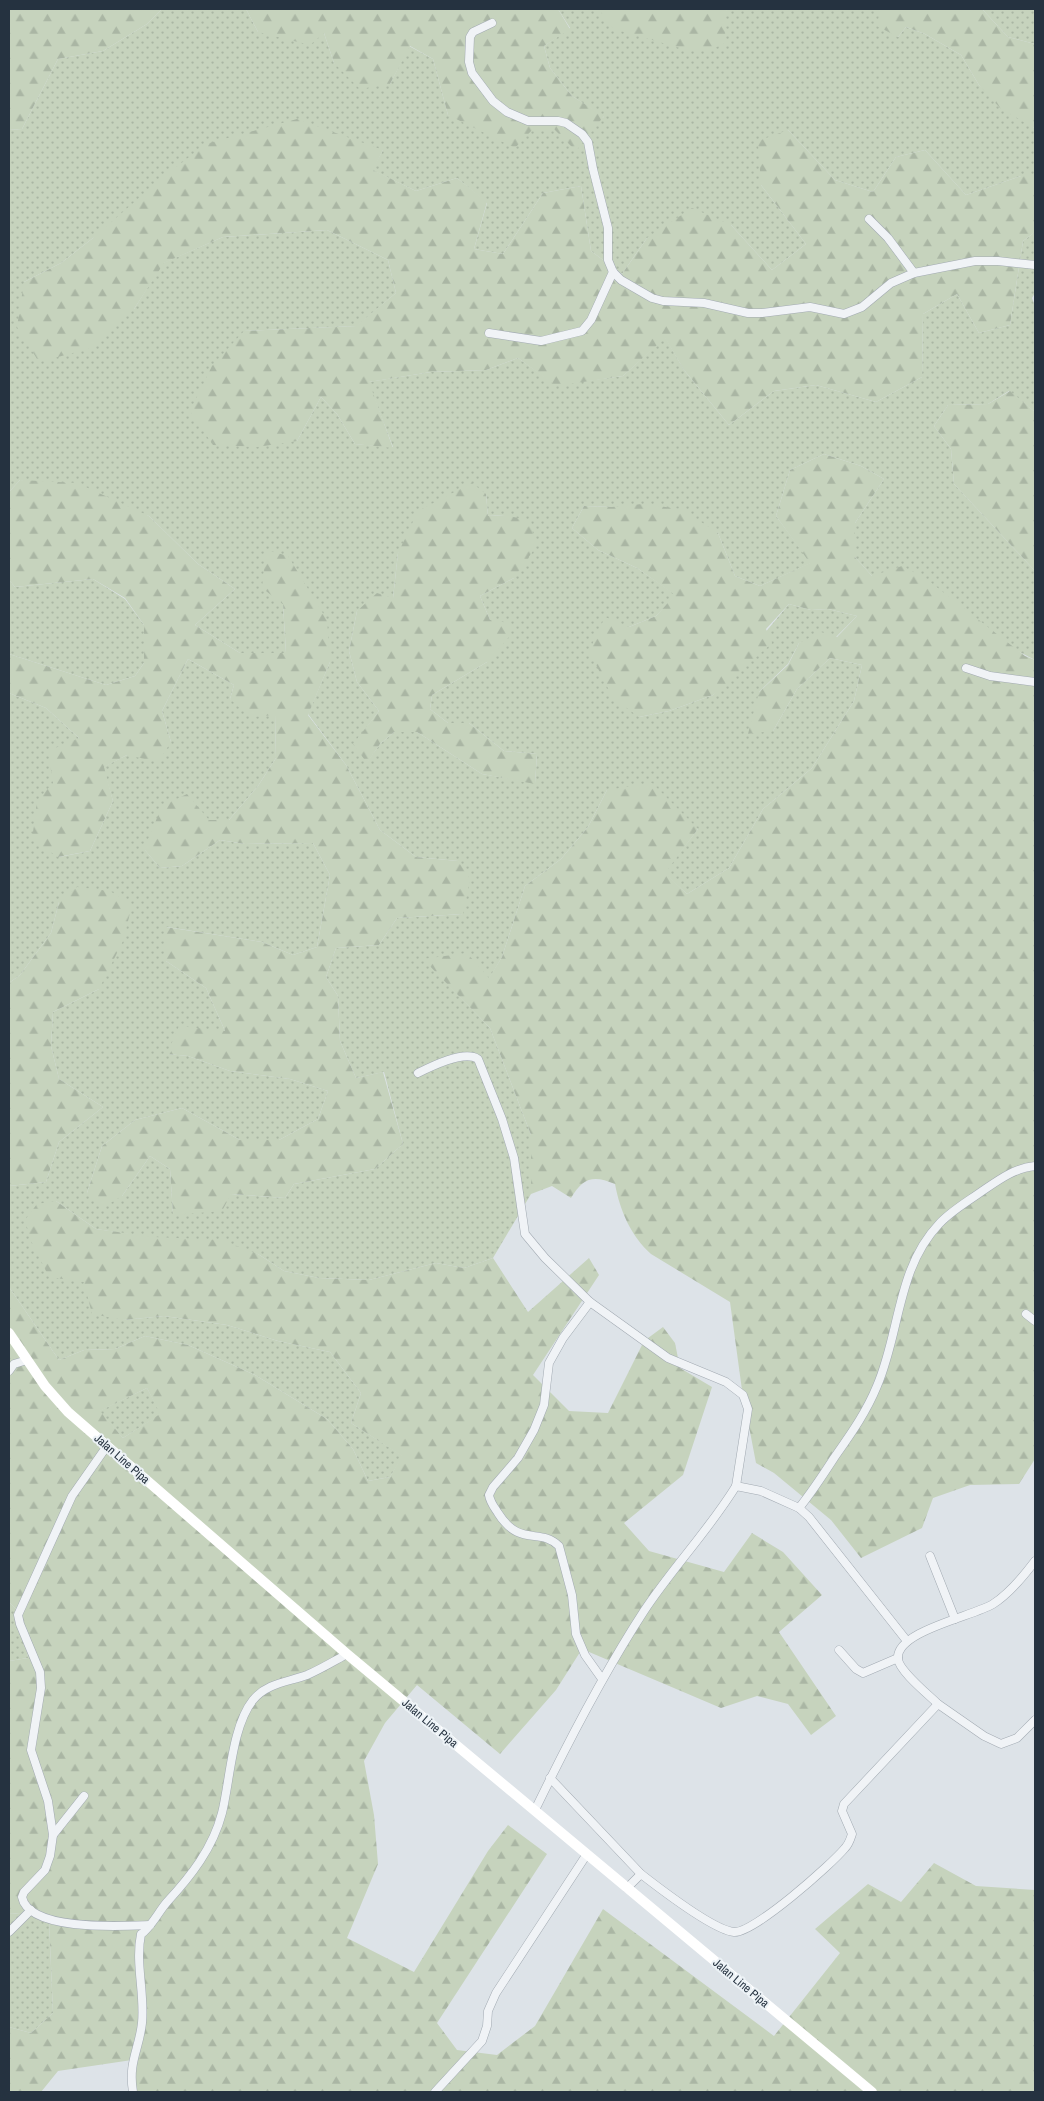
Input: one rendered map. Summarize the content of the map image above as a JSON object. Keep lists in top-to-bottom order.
{
  "streets": {
    "main road": ["Jalan Line Pipa"]
  }
}
